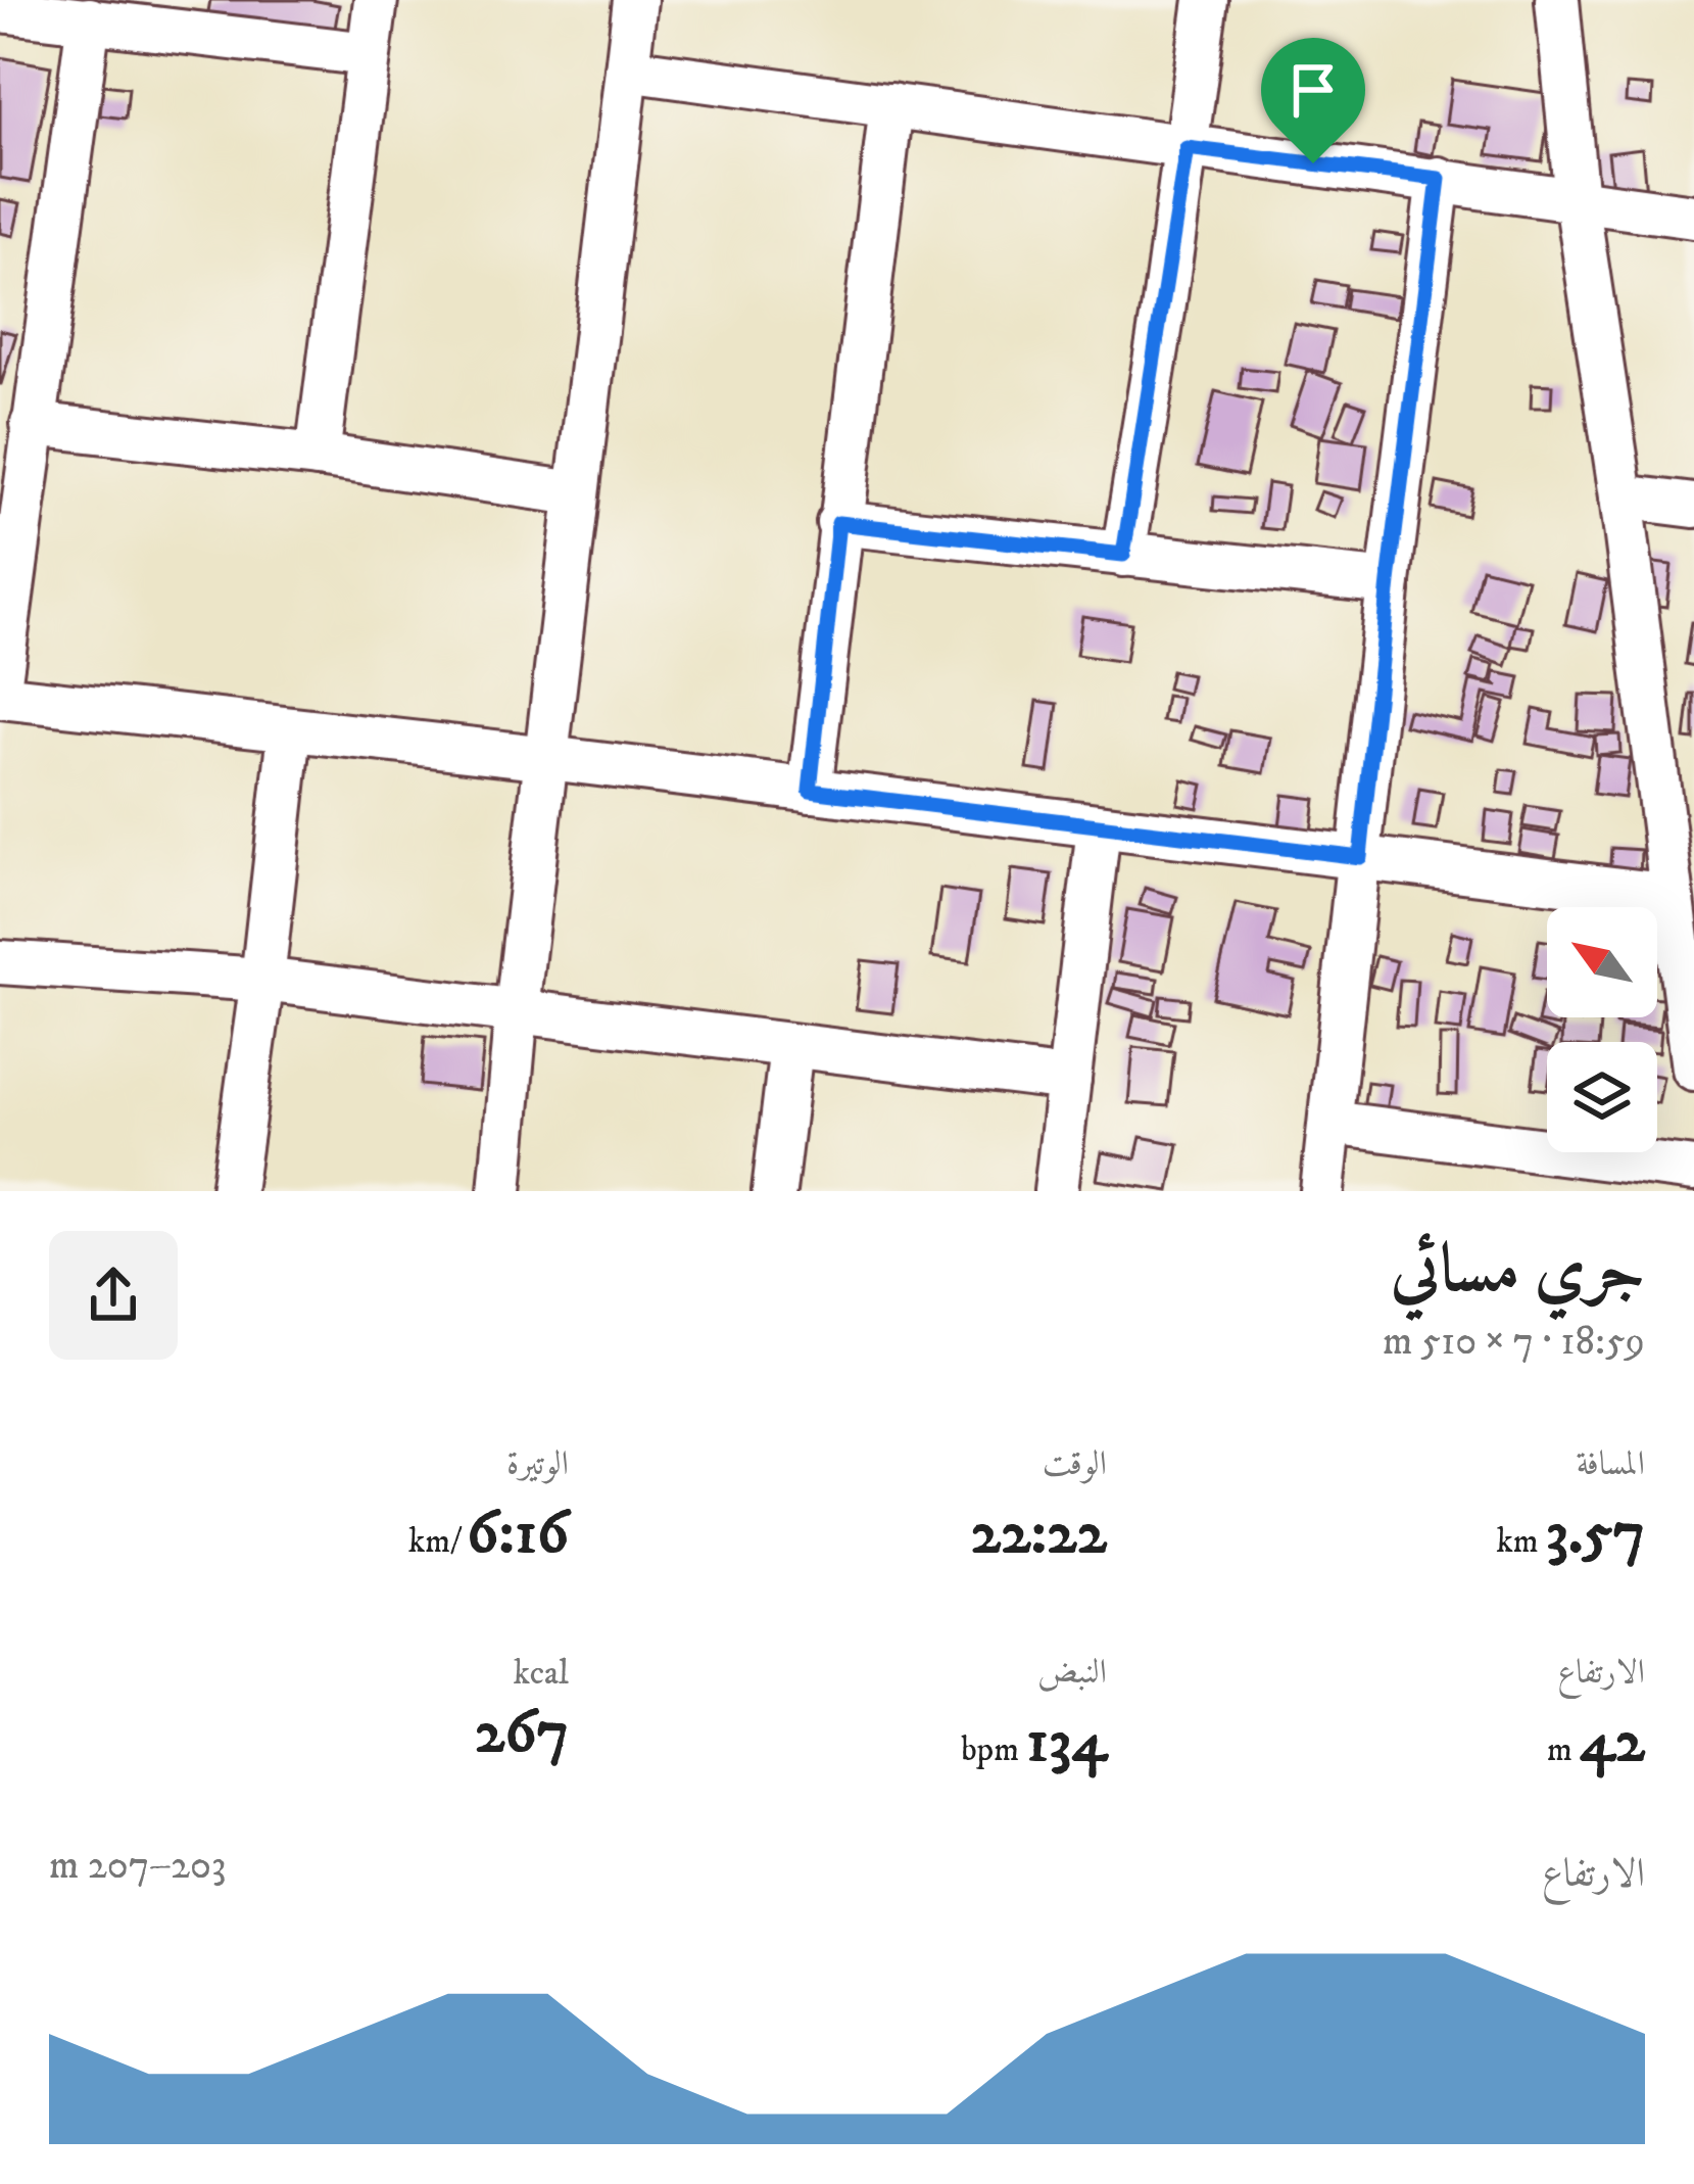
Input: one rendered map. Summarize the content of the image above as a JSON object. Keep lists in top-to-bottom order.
{
  "north": "top left",
  "page": {
    "heading": ["جري مسائي", "18:59 · 7 × 510 m"],
    "stats": [
      ["المسافة", "3.57 km"],
      ["الوقت", "22:22"],
      ["الوتيرة", "6:16 /km"],
      ["الارتفاع", "42 m"],
      ["النبض", "134 bpm"],
      ["kcal", "267"]
    ],
    "chart": ["الارتفاع", "203–207 m"]
  }
}
